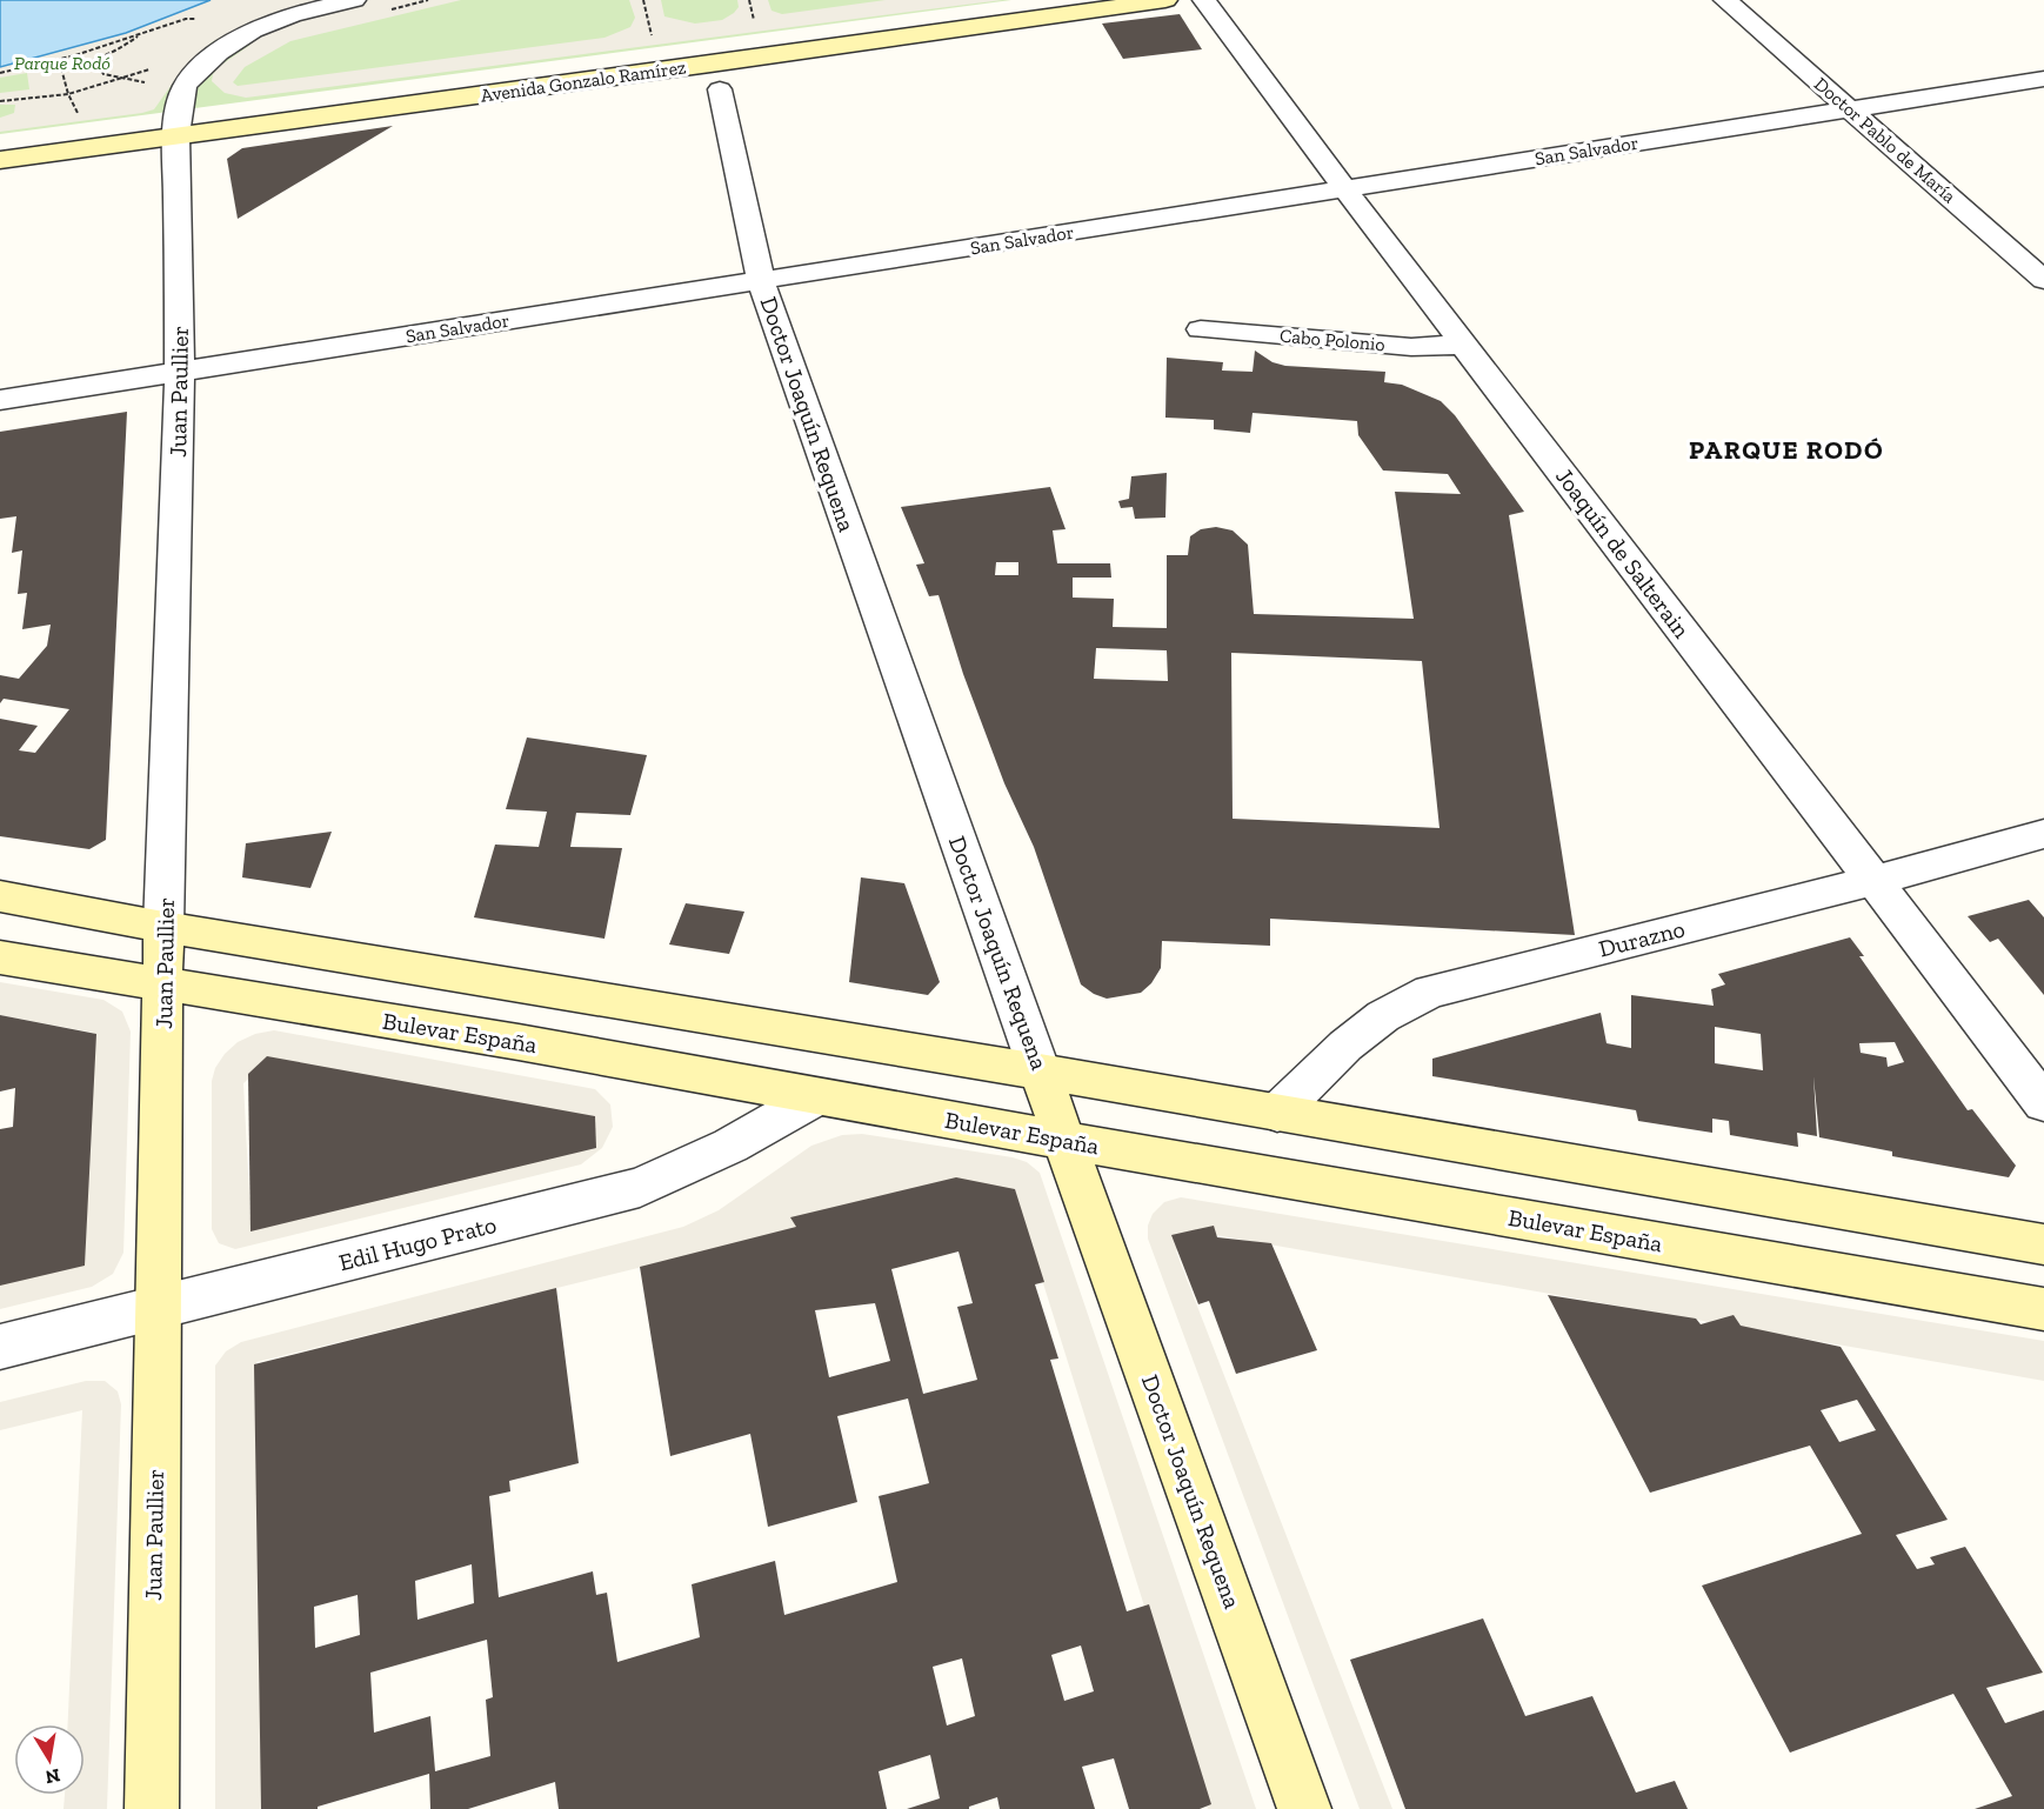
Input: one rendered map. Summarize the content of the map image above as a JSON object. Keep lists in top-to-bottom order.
{
  "streets": {
    "street": [
      "Avenida Gonzalo Ramírez",
      "Doctor Pablo de María",
      "San Salvador",
      "Cabo Polonio",
      "Juan Paullier",
      "Doctor Joaquín Requena",
      "Joaquín de Salterain",
      "Durazno",
      "Bulevar España",
      "Edil Hugo Prato"
    ]
  },
  "crossings": [
    ["Avenida Gonzalo Ramírez", "Juan Paullier"],
    ["Doctor Pablo de María", "San Salvador"],
    ["San Salvador", "Juan Paullier"],
    ["San Salvador", "Doctor Joaquín Requena"],
    ["San Salvador", "Joaquín de Salterain"],
    ["Cabo Polonio", "Joaquín de Salterain"],
    ["Juan Paullier", "Bulevar España"],
    ["Juan Paullier", "Edil Hugo Prato"],
    ["Doctor Joaquín Requena", "Bulevar España"],
    ["Joaquín de Salterain", "Durazno"],
    ["Bulevar España", "Edil Hugo Prato"]
  ],
  "districts": ["PARQUE RODÓ"],
  "parks": ["Parque Rodó"],
  "north": "bottom"
}
